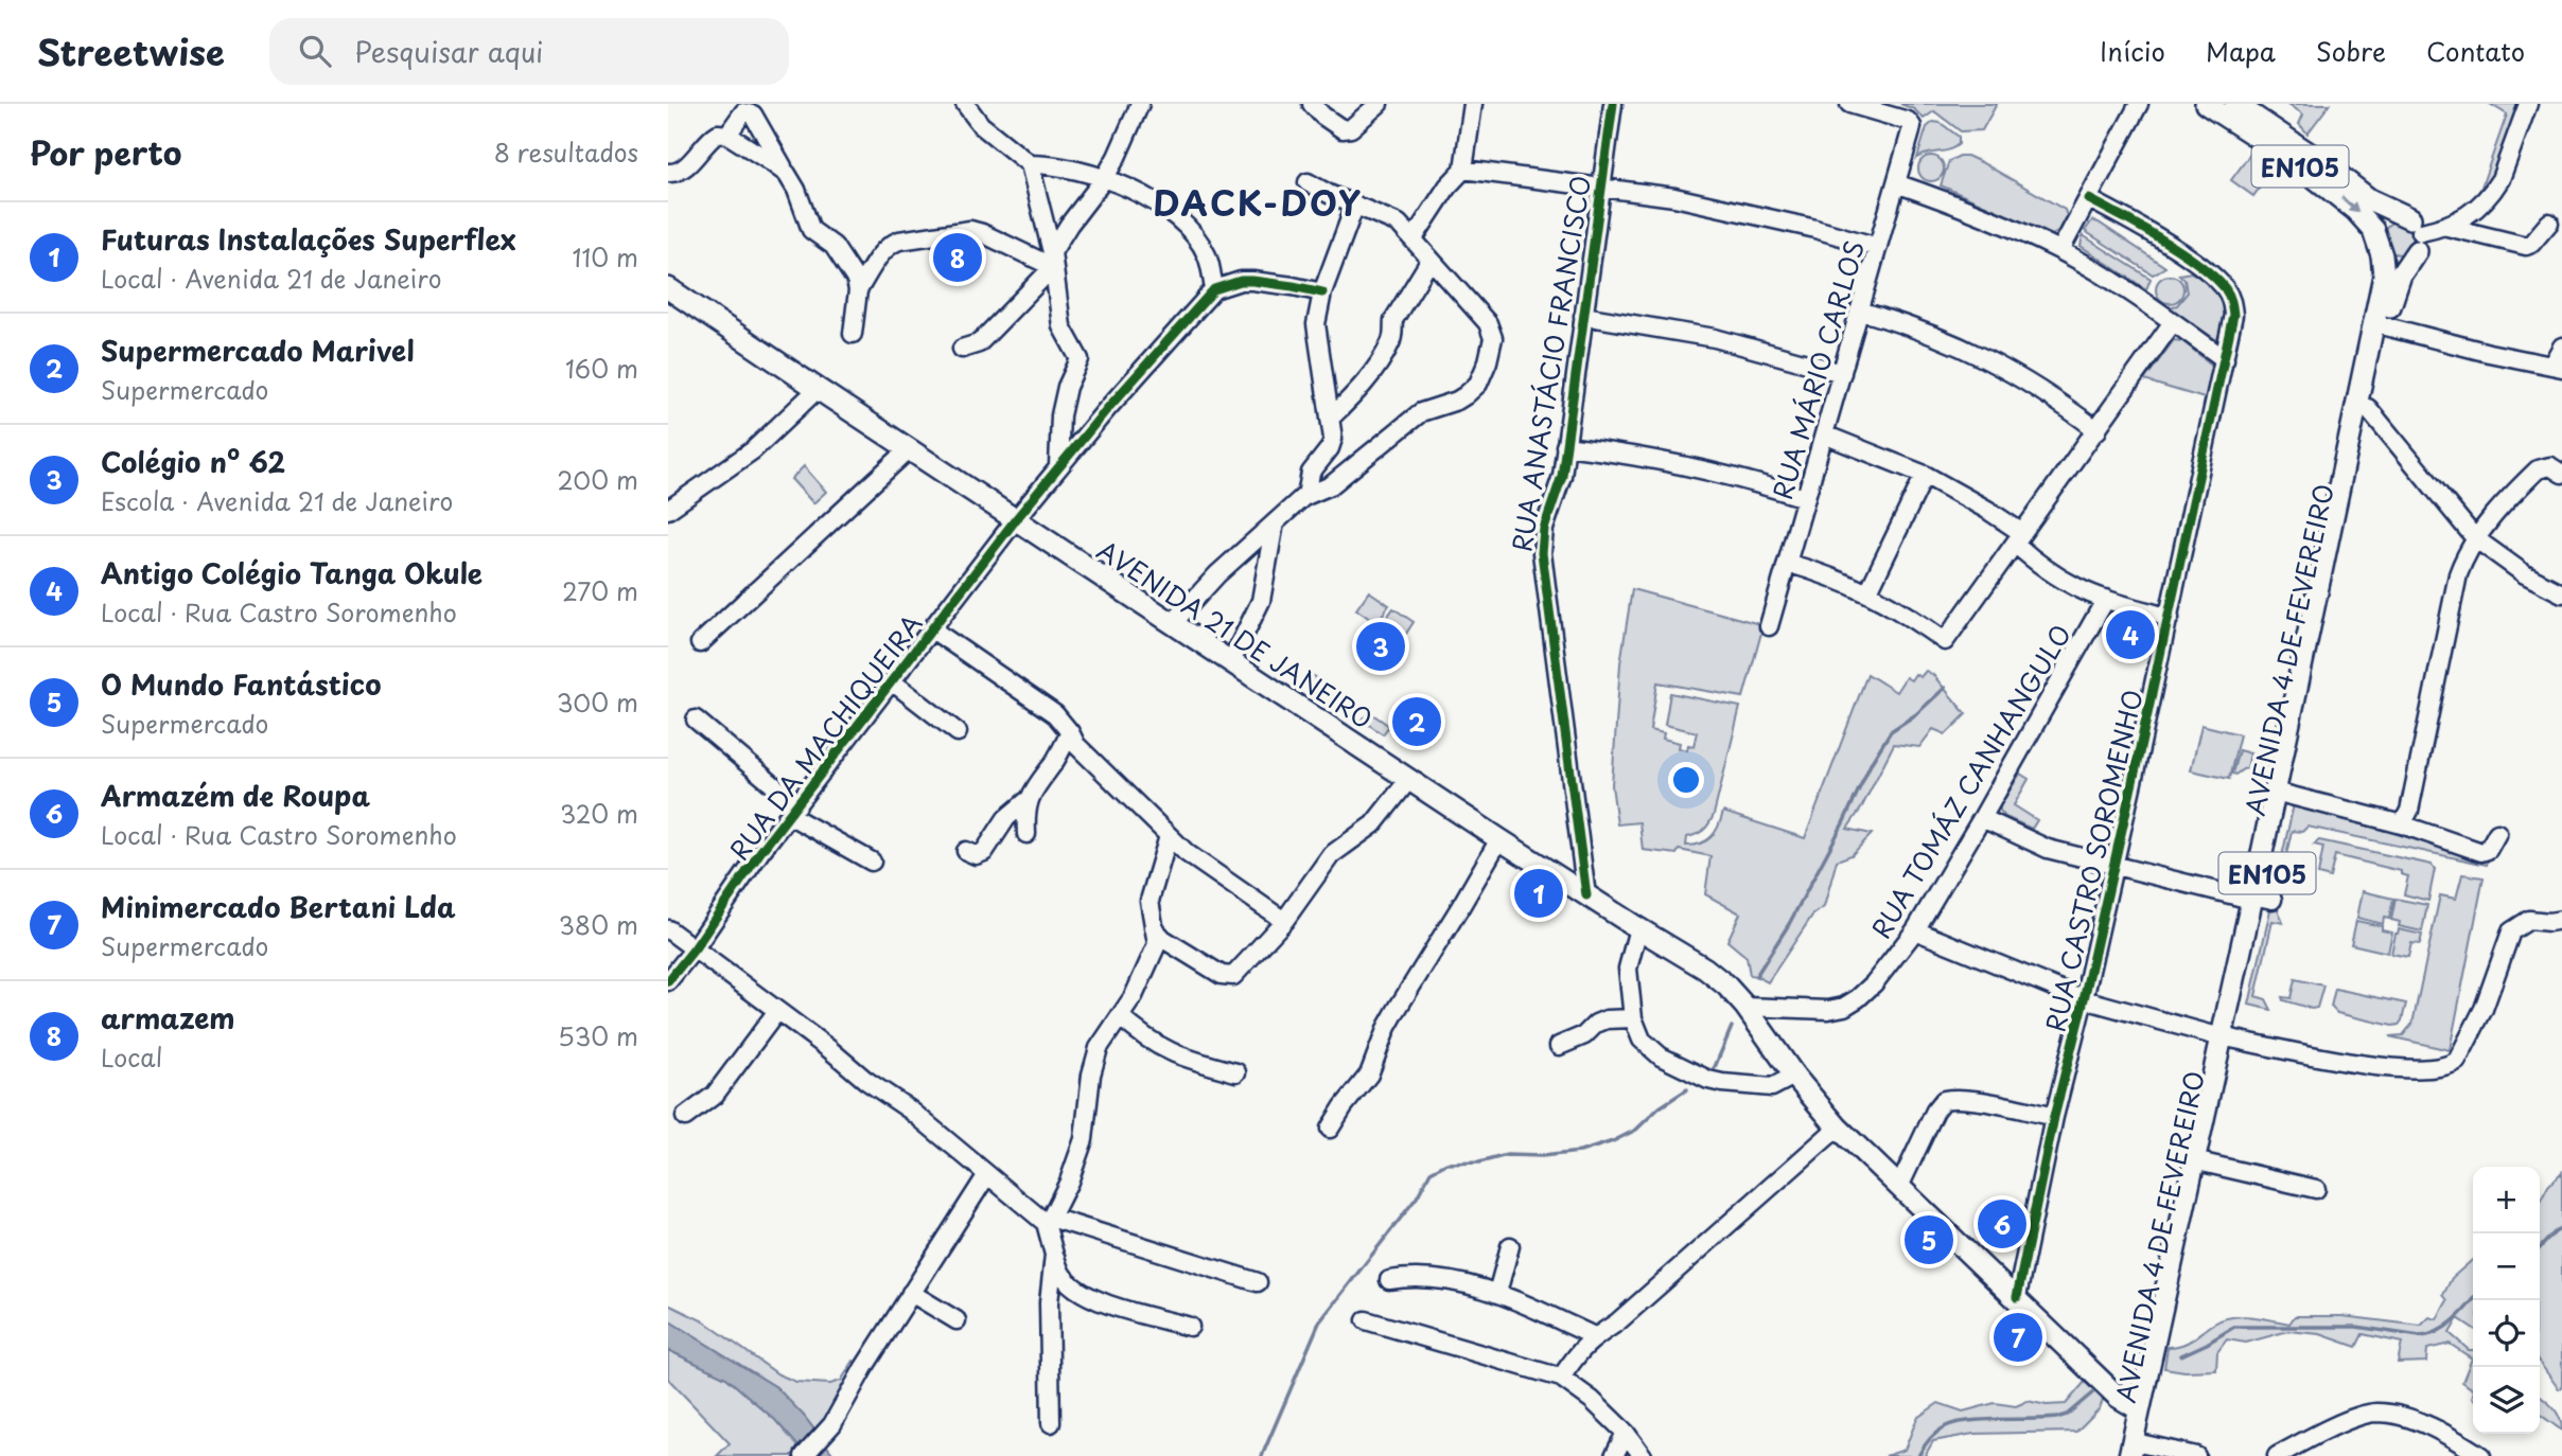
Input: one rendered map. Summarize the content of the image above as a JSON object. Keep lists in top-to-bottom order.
{
  "streets": {
    "main road": ["EN105", "AVENIDA 21 DE JANEIRO", "AVENIDA 4 DE FEVEREIRO"],
    "street": [
      "RUA ANASTÁCIO FRANCISCO",
      "RUA MÁRIO CARLOS",
      "RUA DA MACHIQUEIRA",
      "RUA TOMÁZ CANHANGULO",
      "RUA CASTRO SOROMENHO"
    ]
  },
  "crossings": [
    ["EN105", "AVENIDA 4 DE FEVEREIRO"],
    ["RUA ANASTÁCIO FRANCISCO", "AVENIDA 21 DE JANEIRO"],
    ["AVENIDA 21 DE JANEIRO", "AVENIDA 4 DE FEVEREIRO"],
    ["AVENIDA 21 DE JANEIRO", "RUA DA MACHIQUEIRA"],
    ["AVENIDA 21 DE JANEIRO", "RUA TOMÁZ CANHANGULO"],
    ["AVENIDA 21 DE JANEIRO", "RUA CASTRO SOROMENHO"]
  ],
  "districts": ["DACK-DOY"],
  "page": {
    "header": "Streetwise",
    "search": "Pesquisar aqui",
    "nav": [
      "Início",
      "Mapa",
      "Sobre",
      "Contato"
    ],
    "heading": ["Por perto", "8 resultados"],
    "list": [
      {
        "mark": "1",
        "name": "Futuras Instalações Superflex",
        "note": "Local · Avenida 21 de Janeiro",
        "value": "110 m"
      },
      {
        "mark": "2",
        "name": "Supermercado Marivel",
        "note": "Supermercado",
        "value": "160 m"
      },
      {
        "mark": "3",
        "name": "Colégio nº 62",
        "note": "Escola · Avenida 21 de Janeiro",
        "value": "200 m"
      },
      {
        "mark": "4",
        "name": "Antigo Colégio Tanga Okule",
        "note": "Local · Rua Castro Soromenho",
        "value": "270 m"
      },
      {
        "mark": "5",
        "name": "O Mundo Fantástico",
        "note": "Supermercado",
        "value": "300 m"
      },
      {
        "mark": "6",
        "name": "Armazém de Roupa",
        "note": "Local · Rua Castro Soromenho",
        "value": "320 m"
      },
      {
        "mark": "7",
        "name": "Minimercado Bertani Lda",
        "note": "Supermercado",
        "value": "380 m"
      },
      {
        "mark": "8",
        "name": "armazem",
        "note": "Local",
        "value": "530 m"
      }
    ],
    "pins": [
      "8",
      "4",
      "3",
      "2",
      "1",
      "6",
      "5",
      "7"
    ],
    "map_buttons": ["+", "−"]
  }
}
